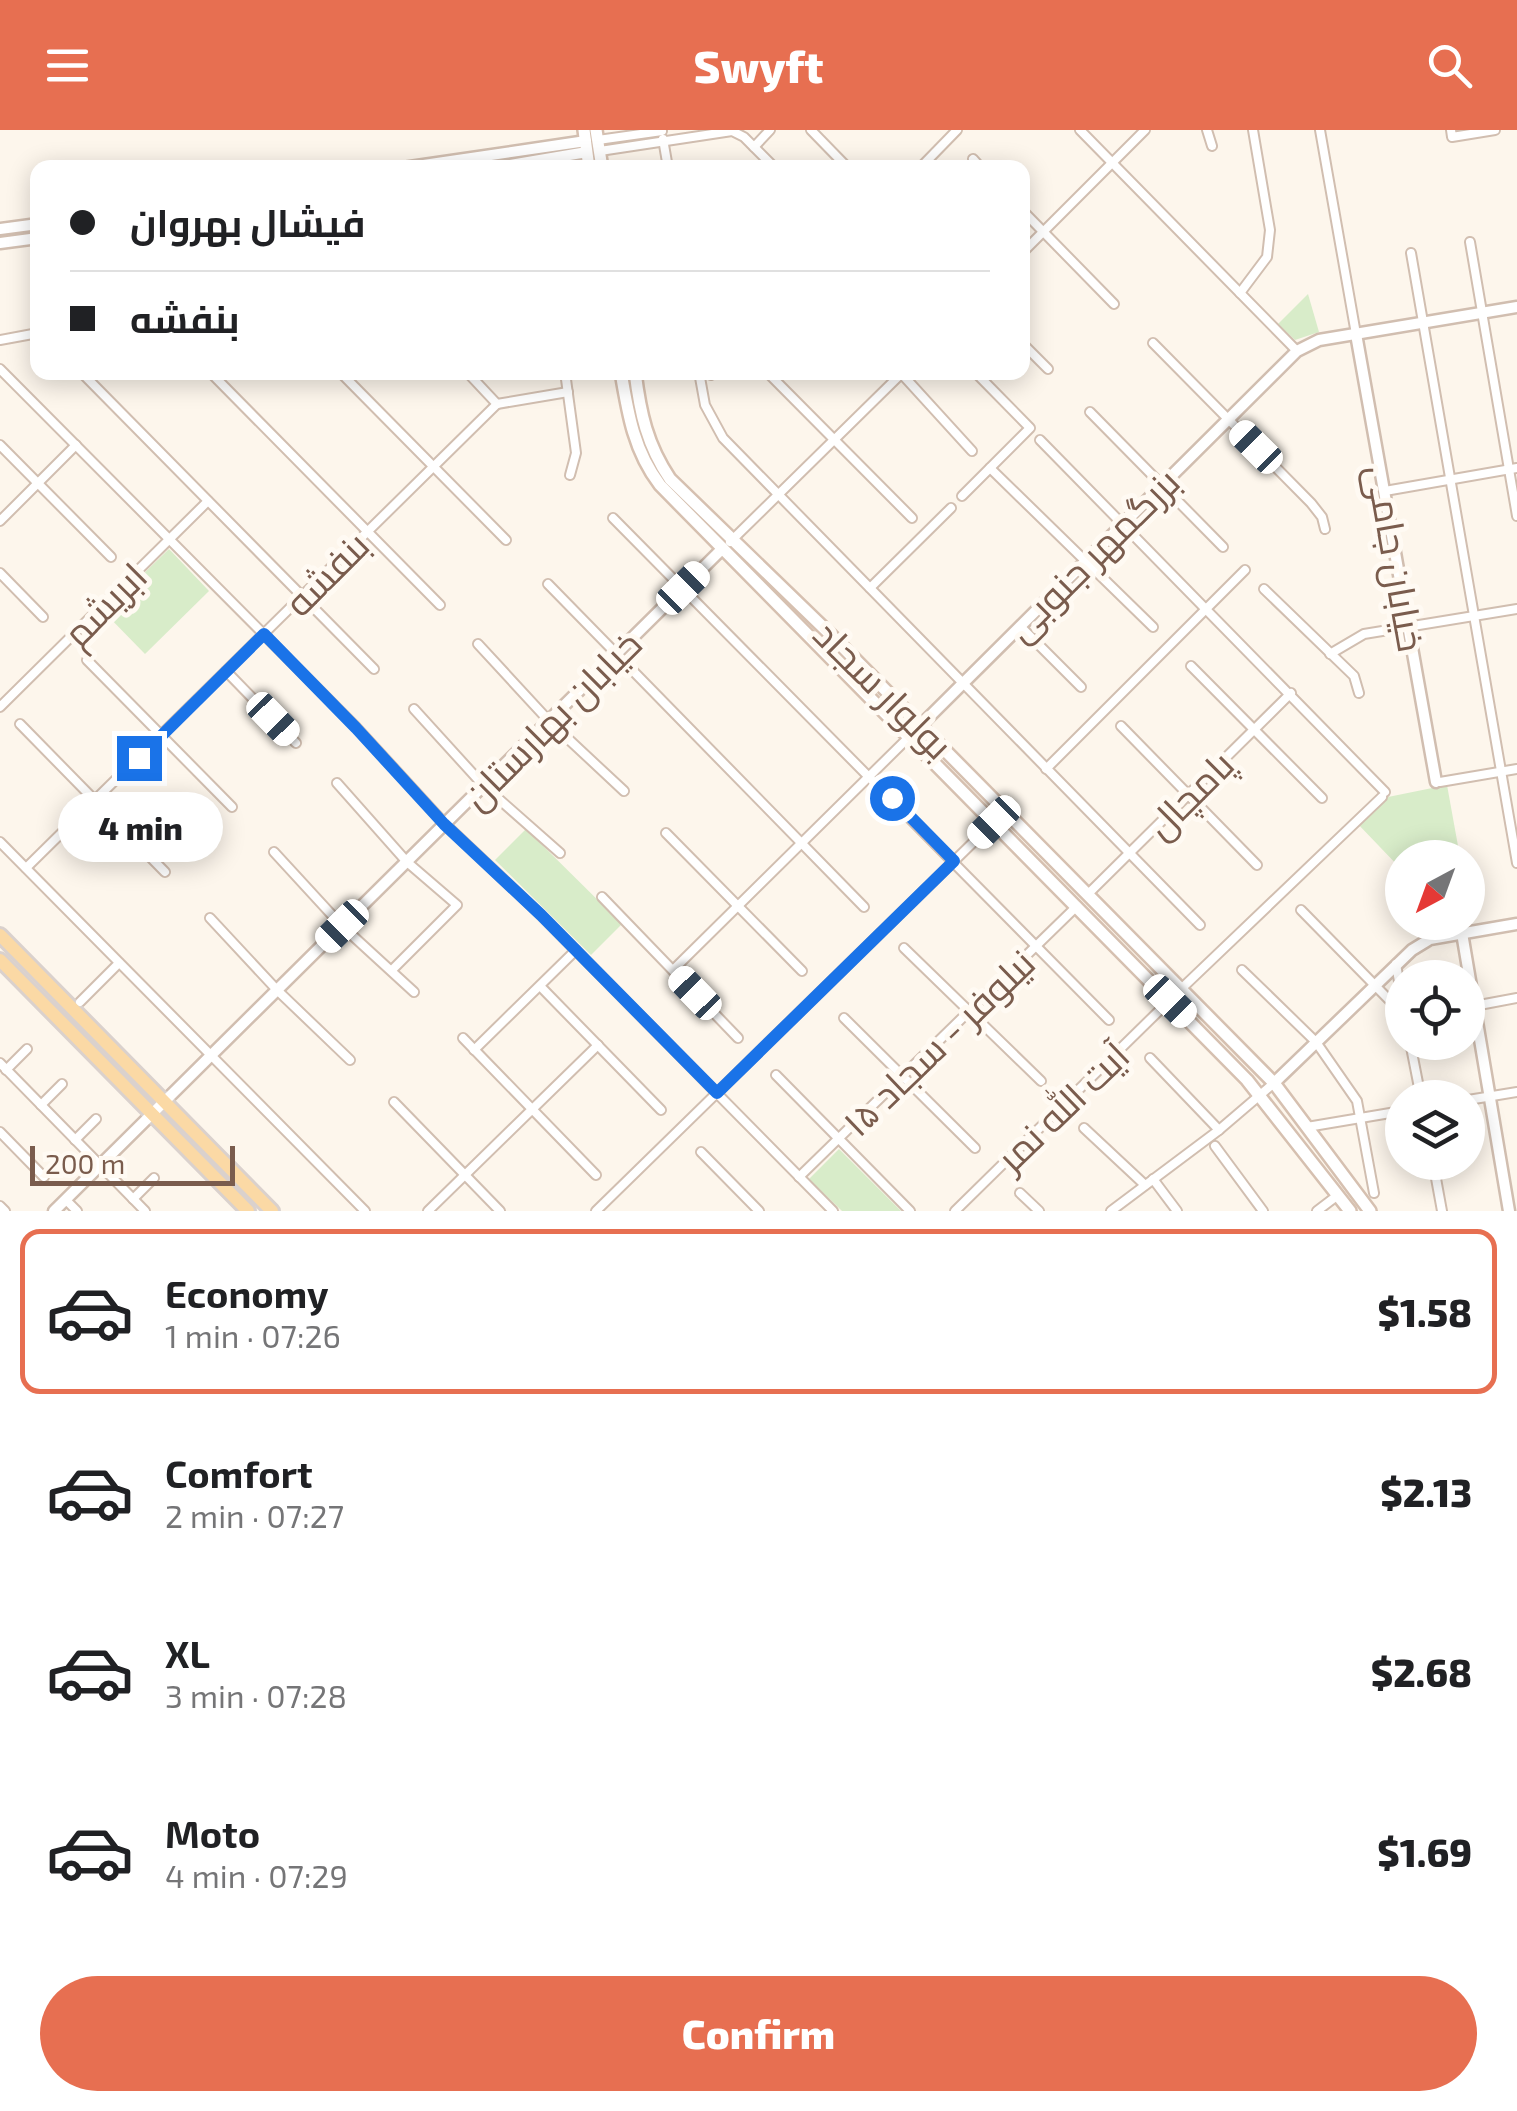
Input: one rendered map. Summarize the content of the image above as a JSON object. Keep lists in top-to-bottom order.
{
  "streets": {
    "main road": ["بولوار سجاد"],
    "street": [
      "بزرگمهر جنوبی",
      "خیابان جامی",
      "بنفشه",
      "ابریشم",
      "خیابان بهارستان",
      "پامچال",
      "نیلوفر - سجاد ۱۵",
      "آیت الله نمر"
    ]
  },
  "crossings": [
    ["بزرگمهر جنوبی", "خیابان جامی"],
    ["بزرگمهر جنوبی", "بولوار سجاد"],
    ["بولوار سجاد", "خیابان بهارستان"],
    ["بولوار سجاد", "پامچال"],
    ["بولوار سجاد", "نیلوفر - سجاد ۱۵"],
    ["بولوار سجاد", "آیت الله نمر"]
  ],
  "scale_bar": "200 m",
  "north": "bottom left",
  "page": {
    "header": "Swyft",
    "banner": ["فیشال بهروان", "بنفشه"],
    "bubble": "4 min",
    "scale": "200 m",
    "list": [
      {
        "name": "Economy",
        "note": "1 min · 07:26",
        "value": "$1.58"
      },
      {
        "name": "Comfort",
        "note": "2 min · 07:27",
        "value": "$2.13"
      },
      {
        "name": "XL",
        "note": "3 min · 07:28",
        "value": "$2.68"
      },
      {
        "name": "Moto",
        "note": "4 min · 07:29",
        "value": "$1.69"
      }
    ],
    "buttons": "Confirm"
  }
}
